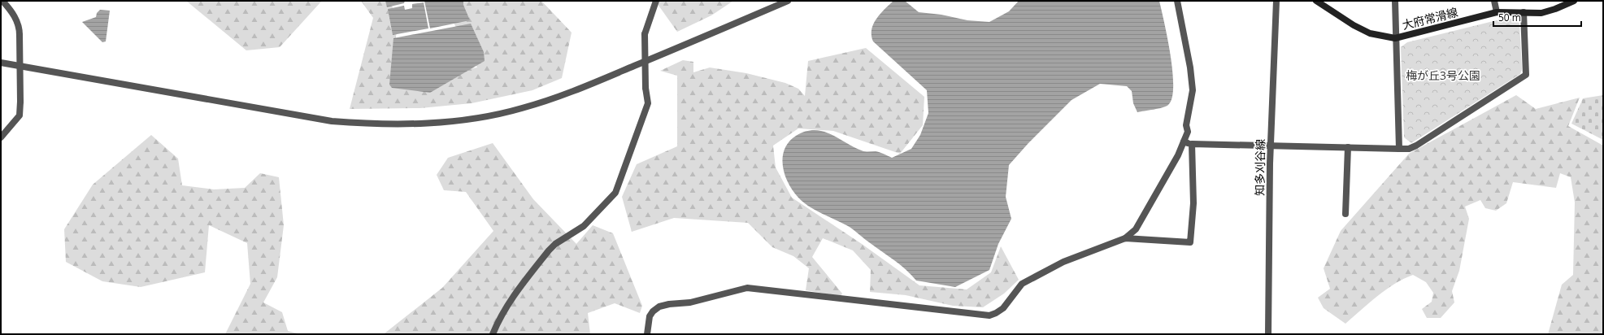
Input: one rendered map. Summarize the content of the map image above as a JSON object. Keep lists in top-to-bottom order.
{
  "streets": {
    "main road": ["大府常滑線"],
    "street": ["知多刈谷線"]
  },
  "parks": ["梅が丘3号公園"],
  "scale_bar": "50 m"
}
